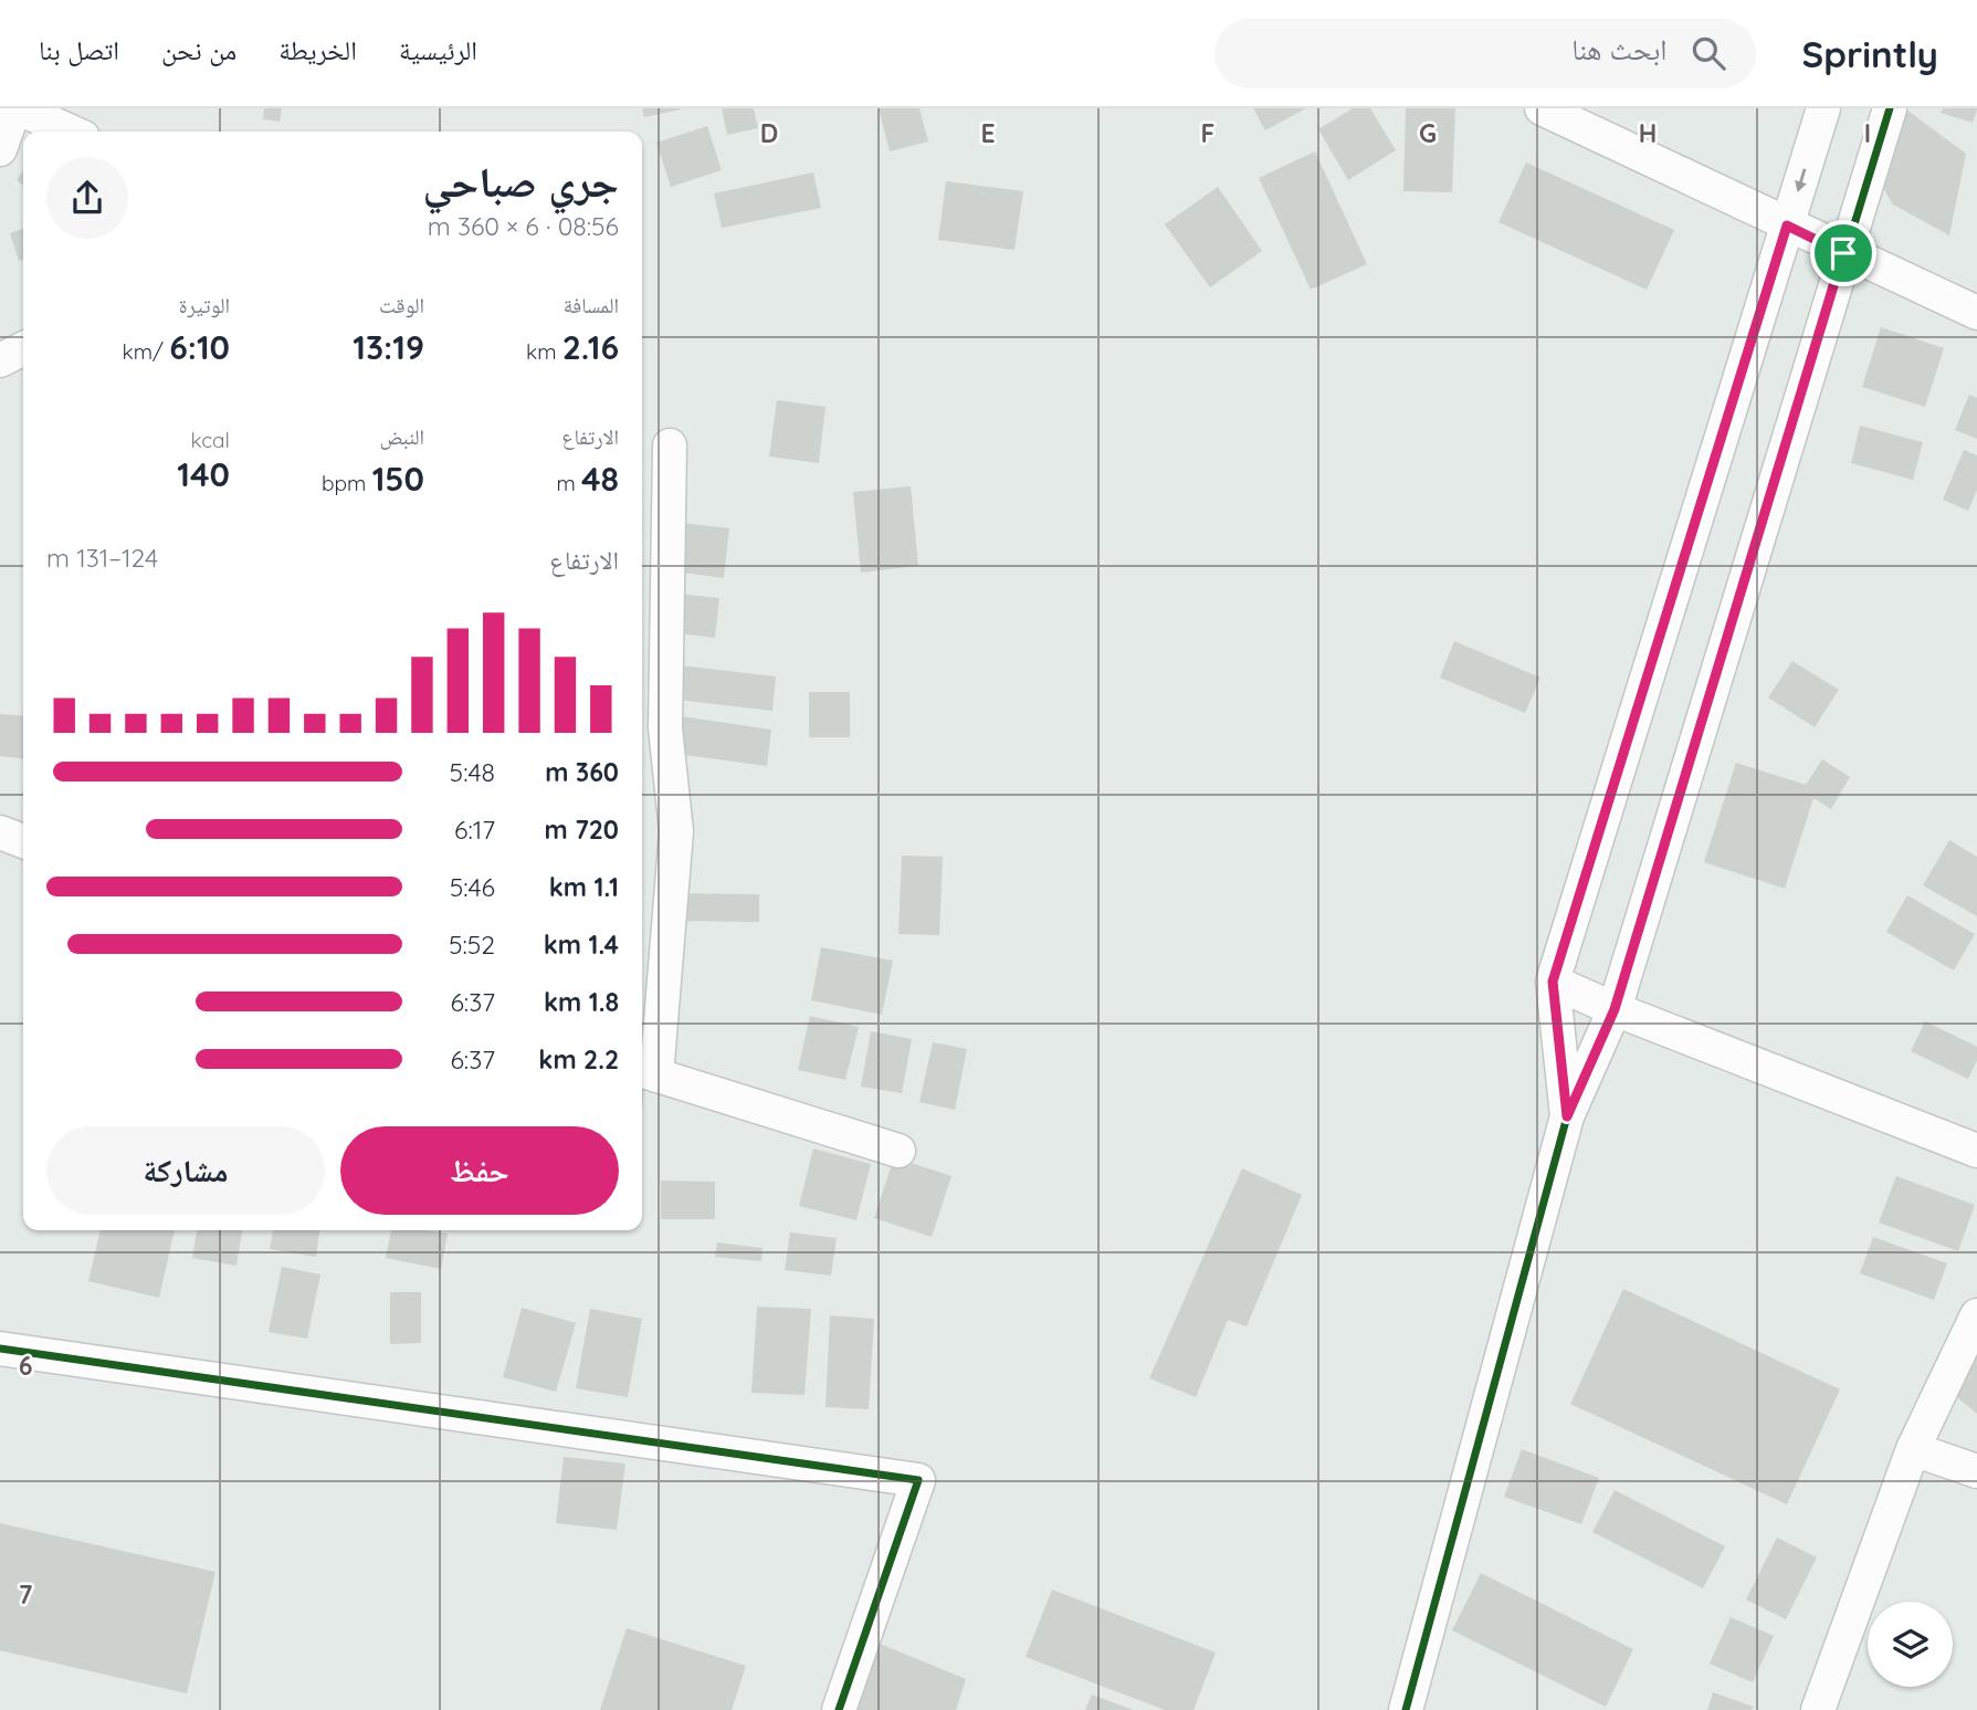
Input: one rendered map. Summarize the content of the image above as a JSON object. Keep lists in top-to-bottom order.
{
  "page": {
    "header": "Sprintly",
    "search": "ابحث هنا",
    "nav": [
      "الرئيسية",
      "الخريطة",
      "من نحن",
      "اتصل بنا"
    ],
    "heading": ["جري صباحي", "08:56 · 6 × 360 m"],
    "stats": [
      ["المسافة", "2.16 km"],
      ["الوقت", "13:19"],
      ["الوتيرة", "6:10 /km"],
      ["الارتفاع", "48 m"],
      ["النبض", "150 bpm"],
      ["kcal", "140"]
    ],
    "chart": ["الارتفاع", "124–131 m"],
    "list": [
      {
        "name": "360 m",
        "note": "5:48"
      },
      {
        "name": "720 m",
        "note": "6:17"
      },
      {
        "name": "1.1 km",
        "note": "5:46"
      },
      {
        "name": "1.4 km",
        "note": "5:52"
      },
      {
        "name": "1.8 km",
        "note": "6:37"
      },
      {
        "name": "2.2 km",
        "note": "6:37"
      }
    ],
    "buttons": ["حفظ", "مشاركة"]
  },
  "grid": {
    "columns": [
      "D",
      "E",
      "F",
      "G",
      "H",
      "I"
    ],
    "rows": ["6", "7"]
  }
}
